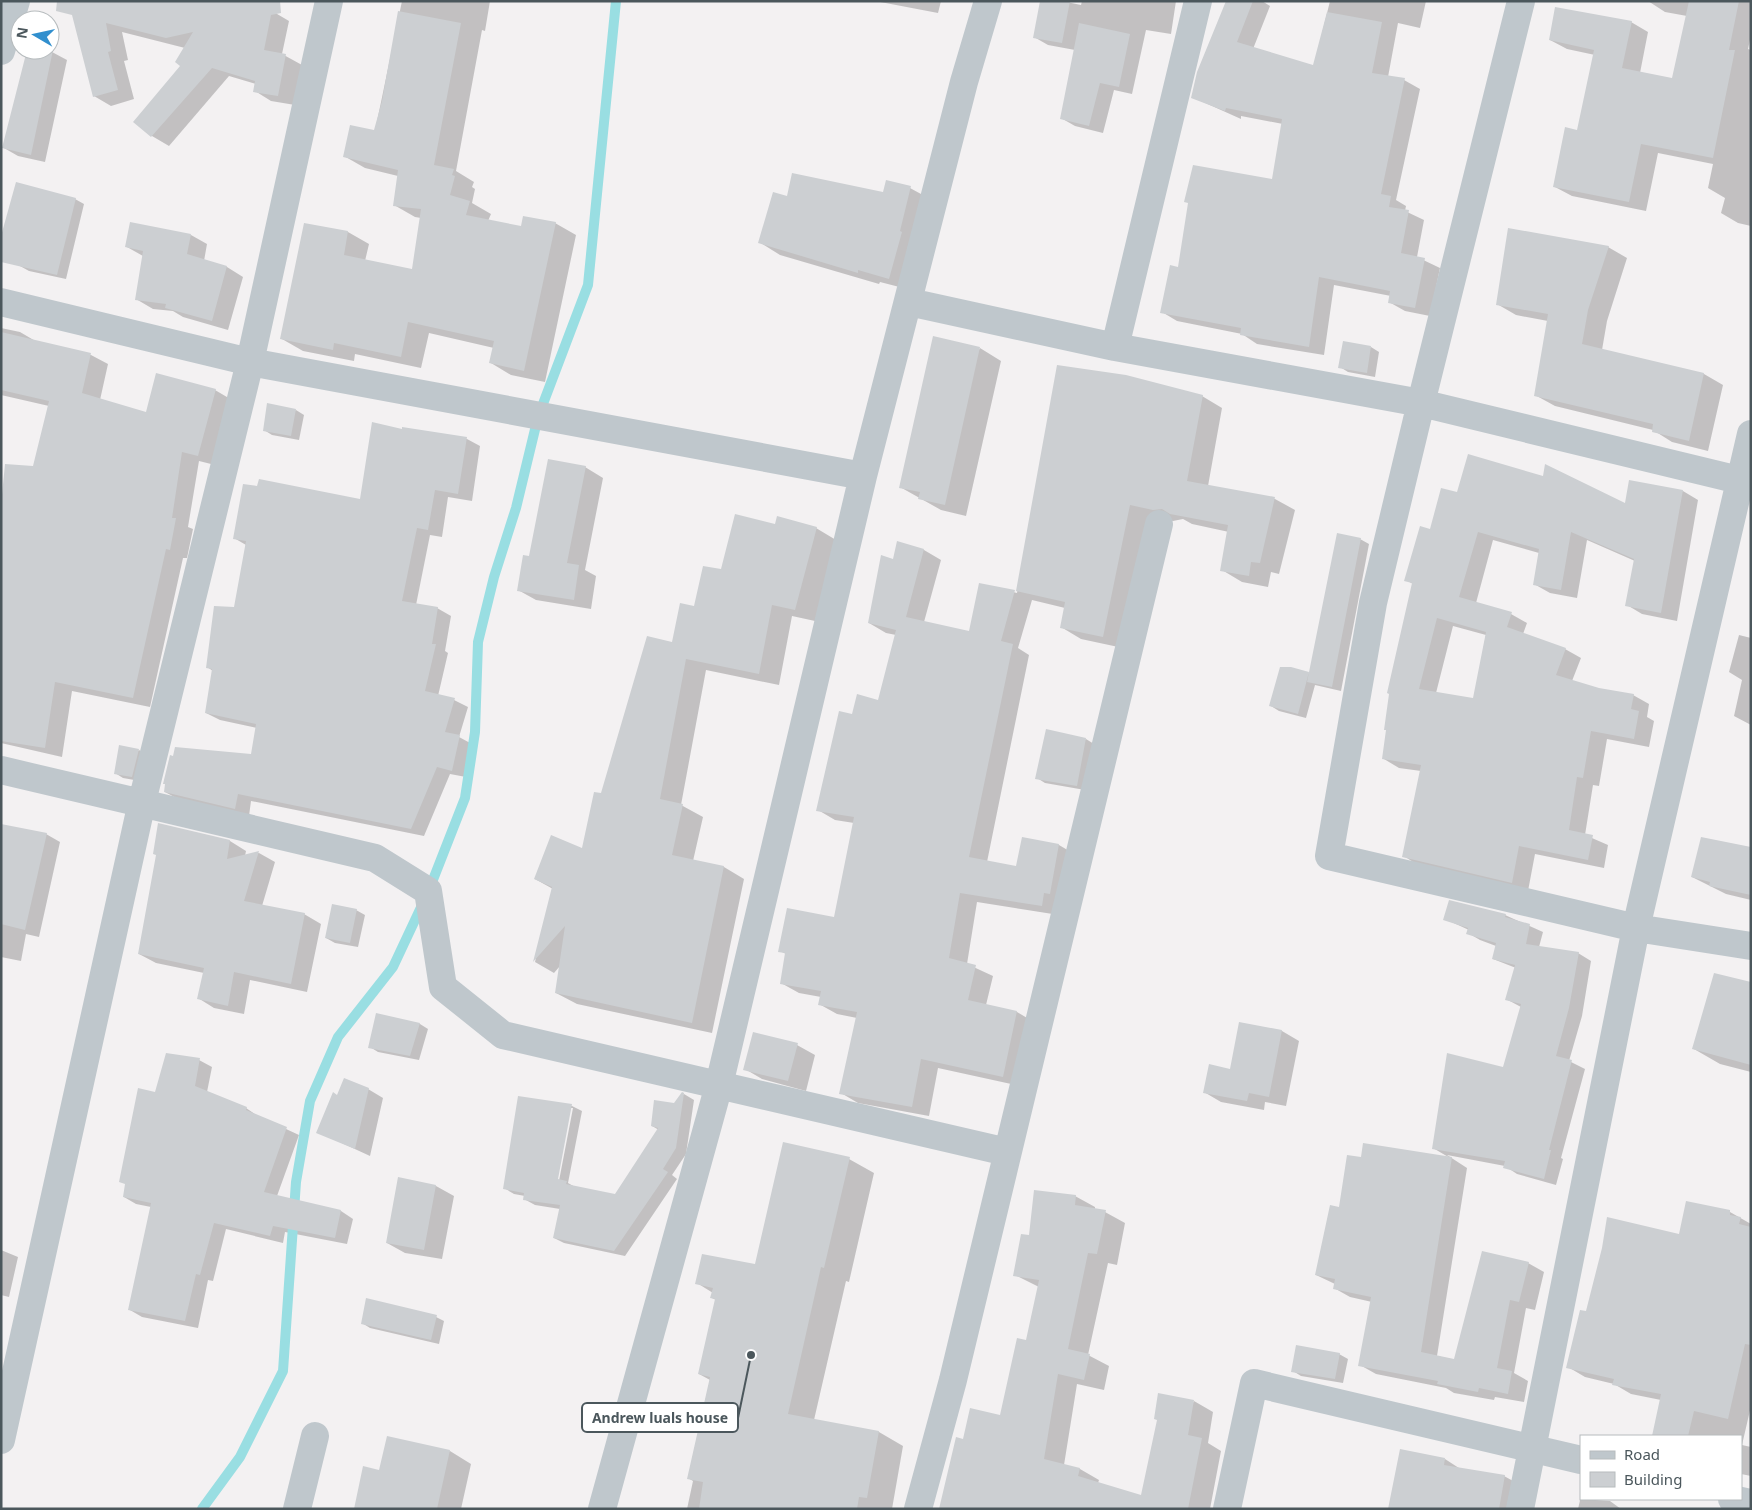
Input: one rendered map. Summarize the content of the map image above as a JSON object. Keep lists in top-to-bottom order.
{
  "places": ["Andrew luals house"],
  "legend": ["Road", "Building"],
  "north": "left"
}
